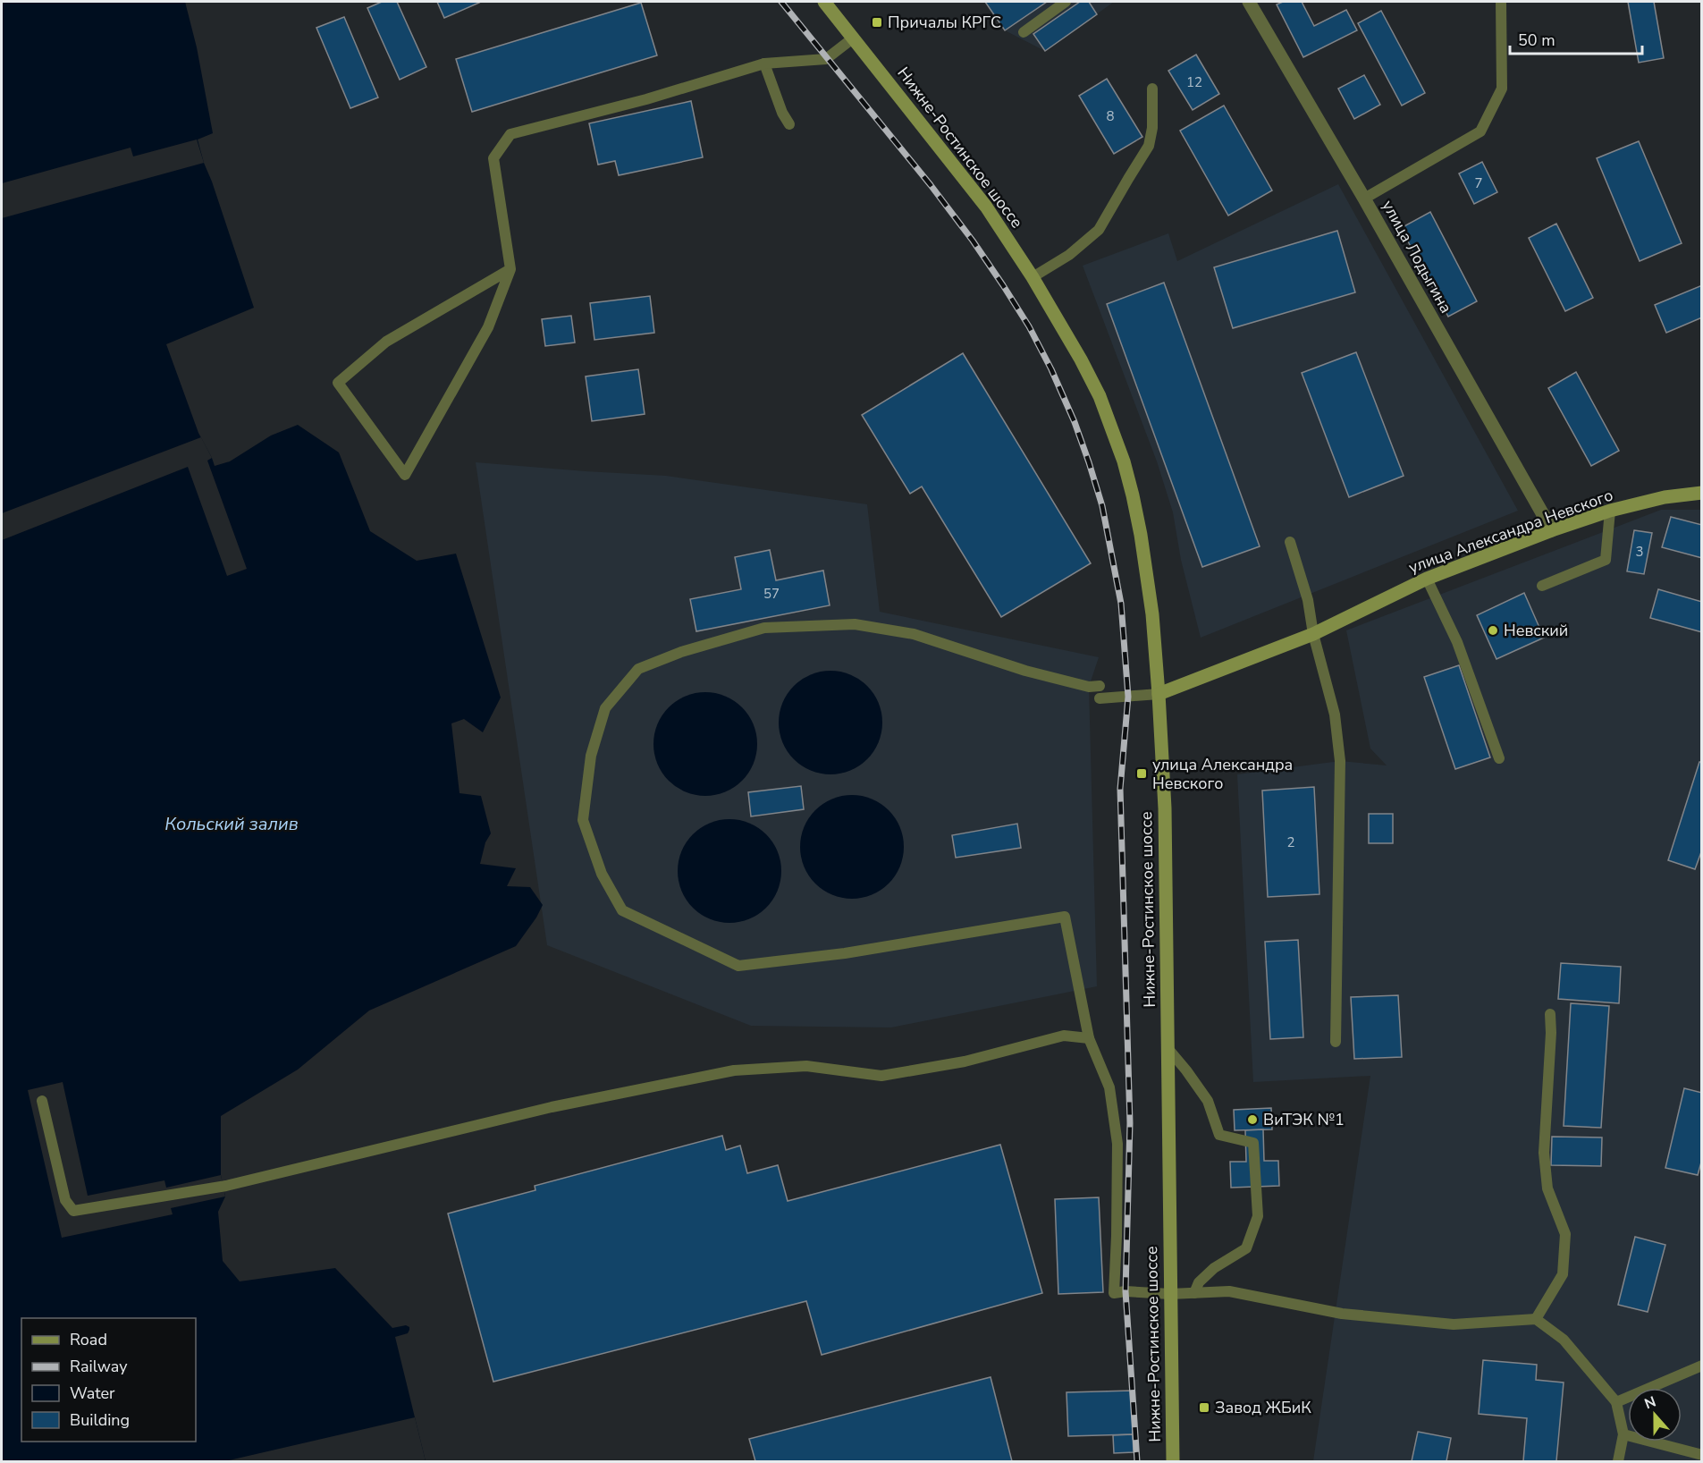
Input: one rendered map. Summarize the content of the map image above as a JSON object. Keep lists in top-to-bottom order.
{
  "streets": {
    "street": ["Нижне-Ростинское шоссе", "улица Лодыгина", "улица Александра Невского"]
  },
  "crossings": [
    ["Нижне-Ростинское шоссе", "улица Александра Невского"],
    ["улица Лодыгина", "улица Александра Невского"]
  ],
  "water": ["Кольский залив"],
  "places": {
    "transit": ["Причалы КРГС", "улица Александра Невского", "Завод ЖБиК"],
    "other": ["Невский", "ВиТЭК №1"]
  },
  "house_numbers": [
    "12",
    "8",
    "7",
    "3",
    "57",
    "2"
  ],
  "legend": [
    "Road",
    "Railway",
    "Water",
    "Building"
  ],
  "scale_bar": "50 m",
  "north": "top"
}
